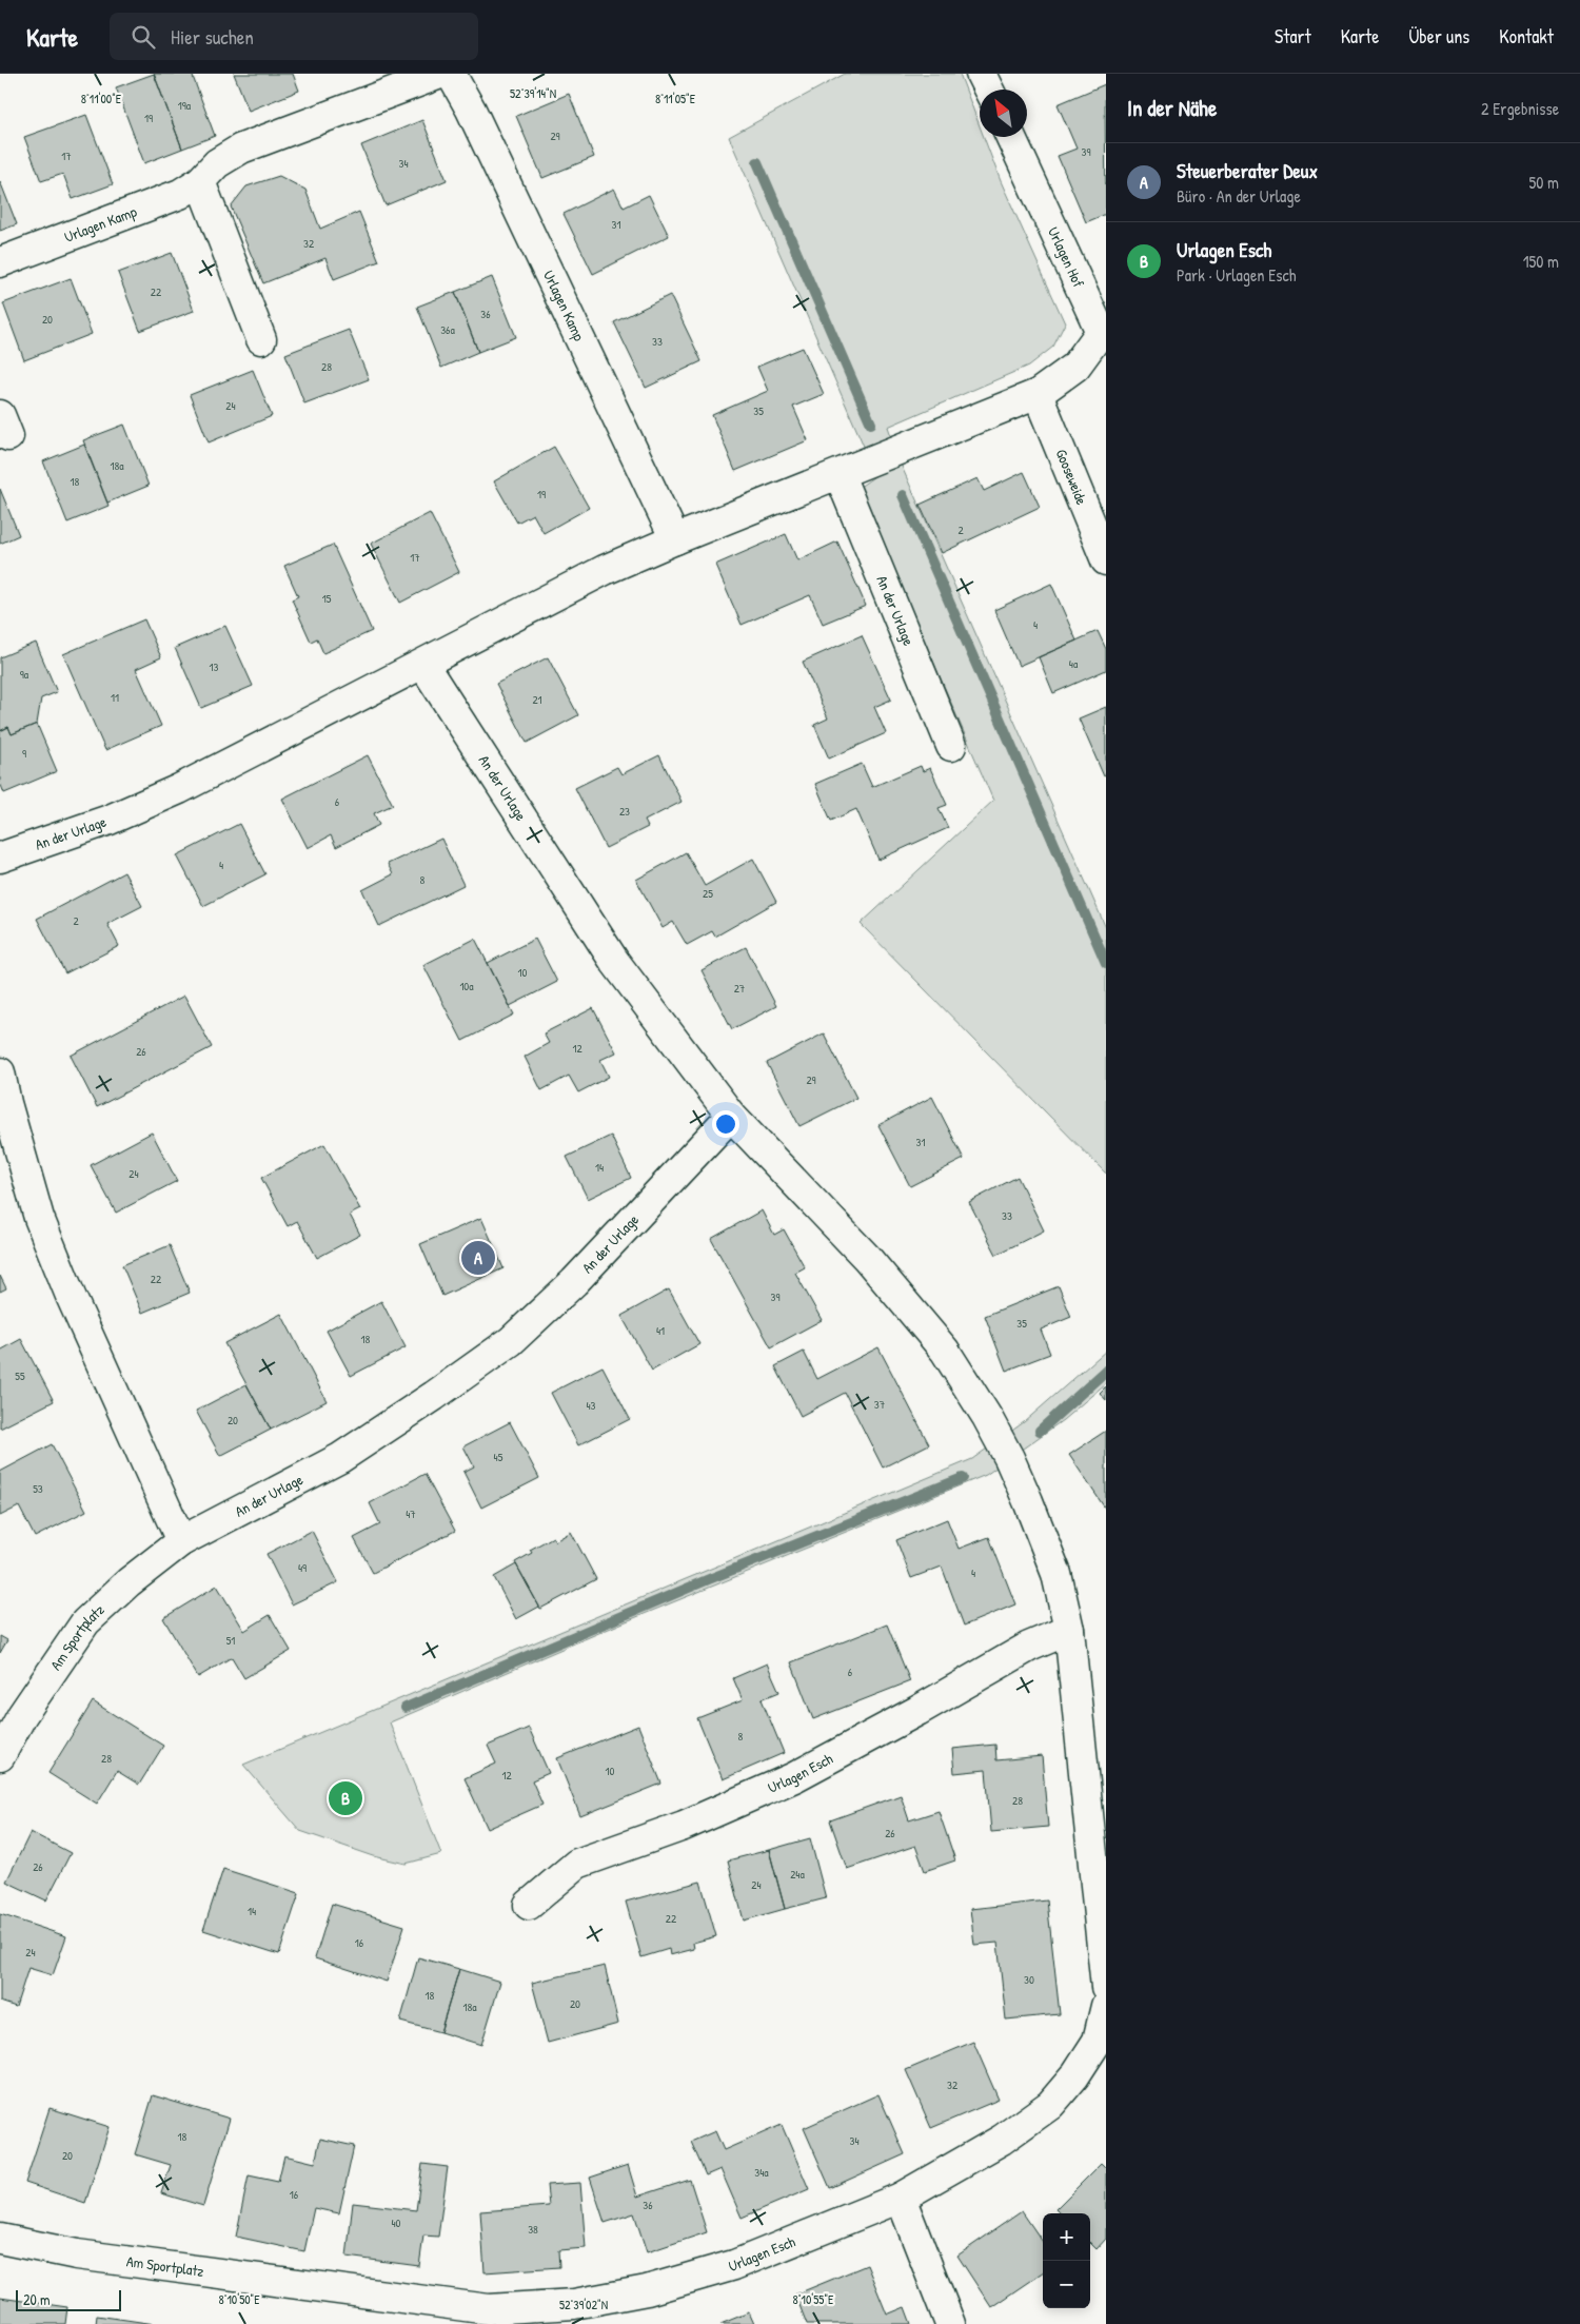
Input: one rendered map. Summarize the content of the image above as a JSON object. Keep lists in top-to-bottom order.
{
  "streets": {
    "street": [
      "Urlagen Kamp",
      "Urlagen Hof",
      "Gooseweide",
      "An der Urlage",
      "Am Sportplatz",
      "Urlagen Esch"
    ]
  },
  "crossings": [
    ["Urlagen Kamp", "An der Urlage"],
    ["Urlagen Hof", "Gooseweide"],
    ["Urlagen Hof", "An der Urlage"],
    ["Gooseweide", "An der Urlage"],
    ["An der Urlage", "Am Sportplatz"],
    ["An der Urlage", "Urlagen Esch"],
    ["Am Sportplatz", "Urlagen Esch"]
  ],
  "house_numbers": [
    "19a",
    "19",
    "29",
    "39",
    "17",
    "34",
    "31",
    "32",
    "22",
    "36",
    "20",
    "36a",
    "33",
    "28",
    "24",
    "35",
    "18a",
    "18",
    "19",
    "2",
    "17",
    "15",
    "4",
    "4a",
    "13",
    "9a",
    "11",
    "21",
    "9",
    "6",
    "23",
    "4",
    "8",
    "25",
    "2",
    "10",
    "10a",
    "27",
    "12",
    "26",
    "29",
    "31",
    "14",
    "24",
    "33",
    "22",
    "39",
    "35",
    "41",
    "18",
    "55",
    "37",
    "43",
    "20",
    "45",
    "53",
    "47",
    "49",
    "4",
    "51",
    "6",
    "8",
    "28",
    "10",
    "12",
    "28",
    "26",
    "26",
    "24a",
    "24",
    "14",
    "22",
    "16",
    "24",
    "30",
    "18",
    "20",
    "18a",
    "32",
    "18",
    "34",
    "20",
    "34a",
    "16",
    "36",
    "40",
    "38"
  ],
  "scale_bar": "20 m",
  "north": "top left",
  "page": {
    "header": "Karte",
    "search": "Hier suchen",
    "nav": [
      "Start",
      "Karte",
      "Über uns",
      "Kontakt"
    ],
    "heading": ["In der Nähe", "2 Ergebnisse"],
    "list": [
      {
        "mark": "A",
        "name": "Steuerberater Deux",
        "note": "Büro · An der Urlage",
        "value": "50 m"
      },
      {
        "mark": "B",
        "name": "Urlagen Esch",
        "note": "Park · Urlagen Esch",
        "value": "150 m"
      }
    ],
    "pins": ["A", "B"],
    "map_buttons": ["+", "−"],
    "scale": "20 m"
  },
  "coordinates": [
    "52°39'14\"N",
    "8°11'00\"E",
    "8°11'05\"E",
    "8°10'50\"E",
    "8°10'55\"E",
    "52°39'02\"N"
  ]
}
